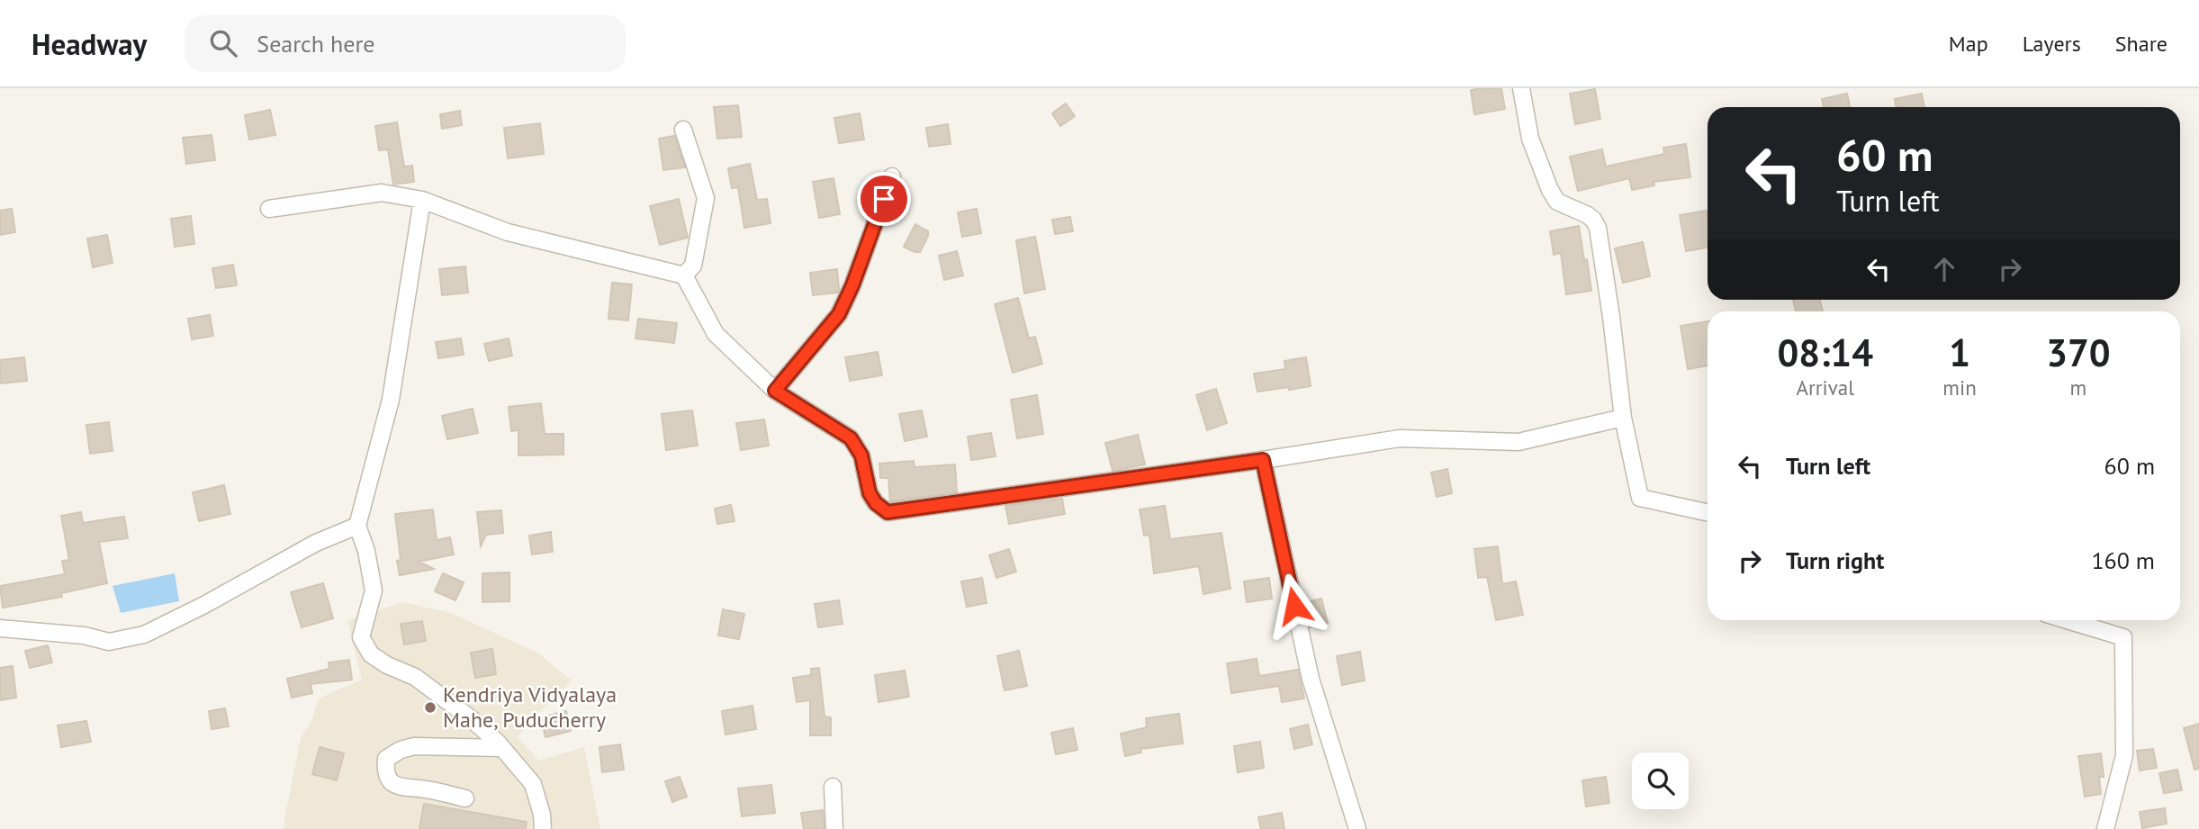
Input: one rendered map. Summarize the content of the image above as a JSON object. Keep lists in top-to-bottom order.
{
  "places": ["Kendriya Vidyalaya Mahe, Puducherry"],
  "page": {
    "header": "Headway",
    "search": "Search here",
    "nav": ["Map", "Layers", "Share"],
    "turn": ["60 m", "Turn left"],
    "eta": [
      "08:14",
      "Arrival",
      "1",
      "min",
      "370",
      "m"
    ],
    "list": [
      {
        "name": "Turn left",
        "value": "60 m"
      },
      {
        "name": "Turn right",
        "value": "160 m"
      }
    ]
  }
}
